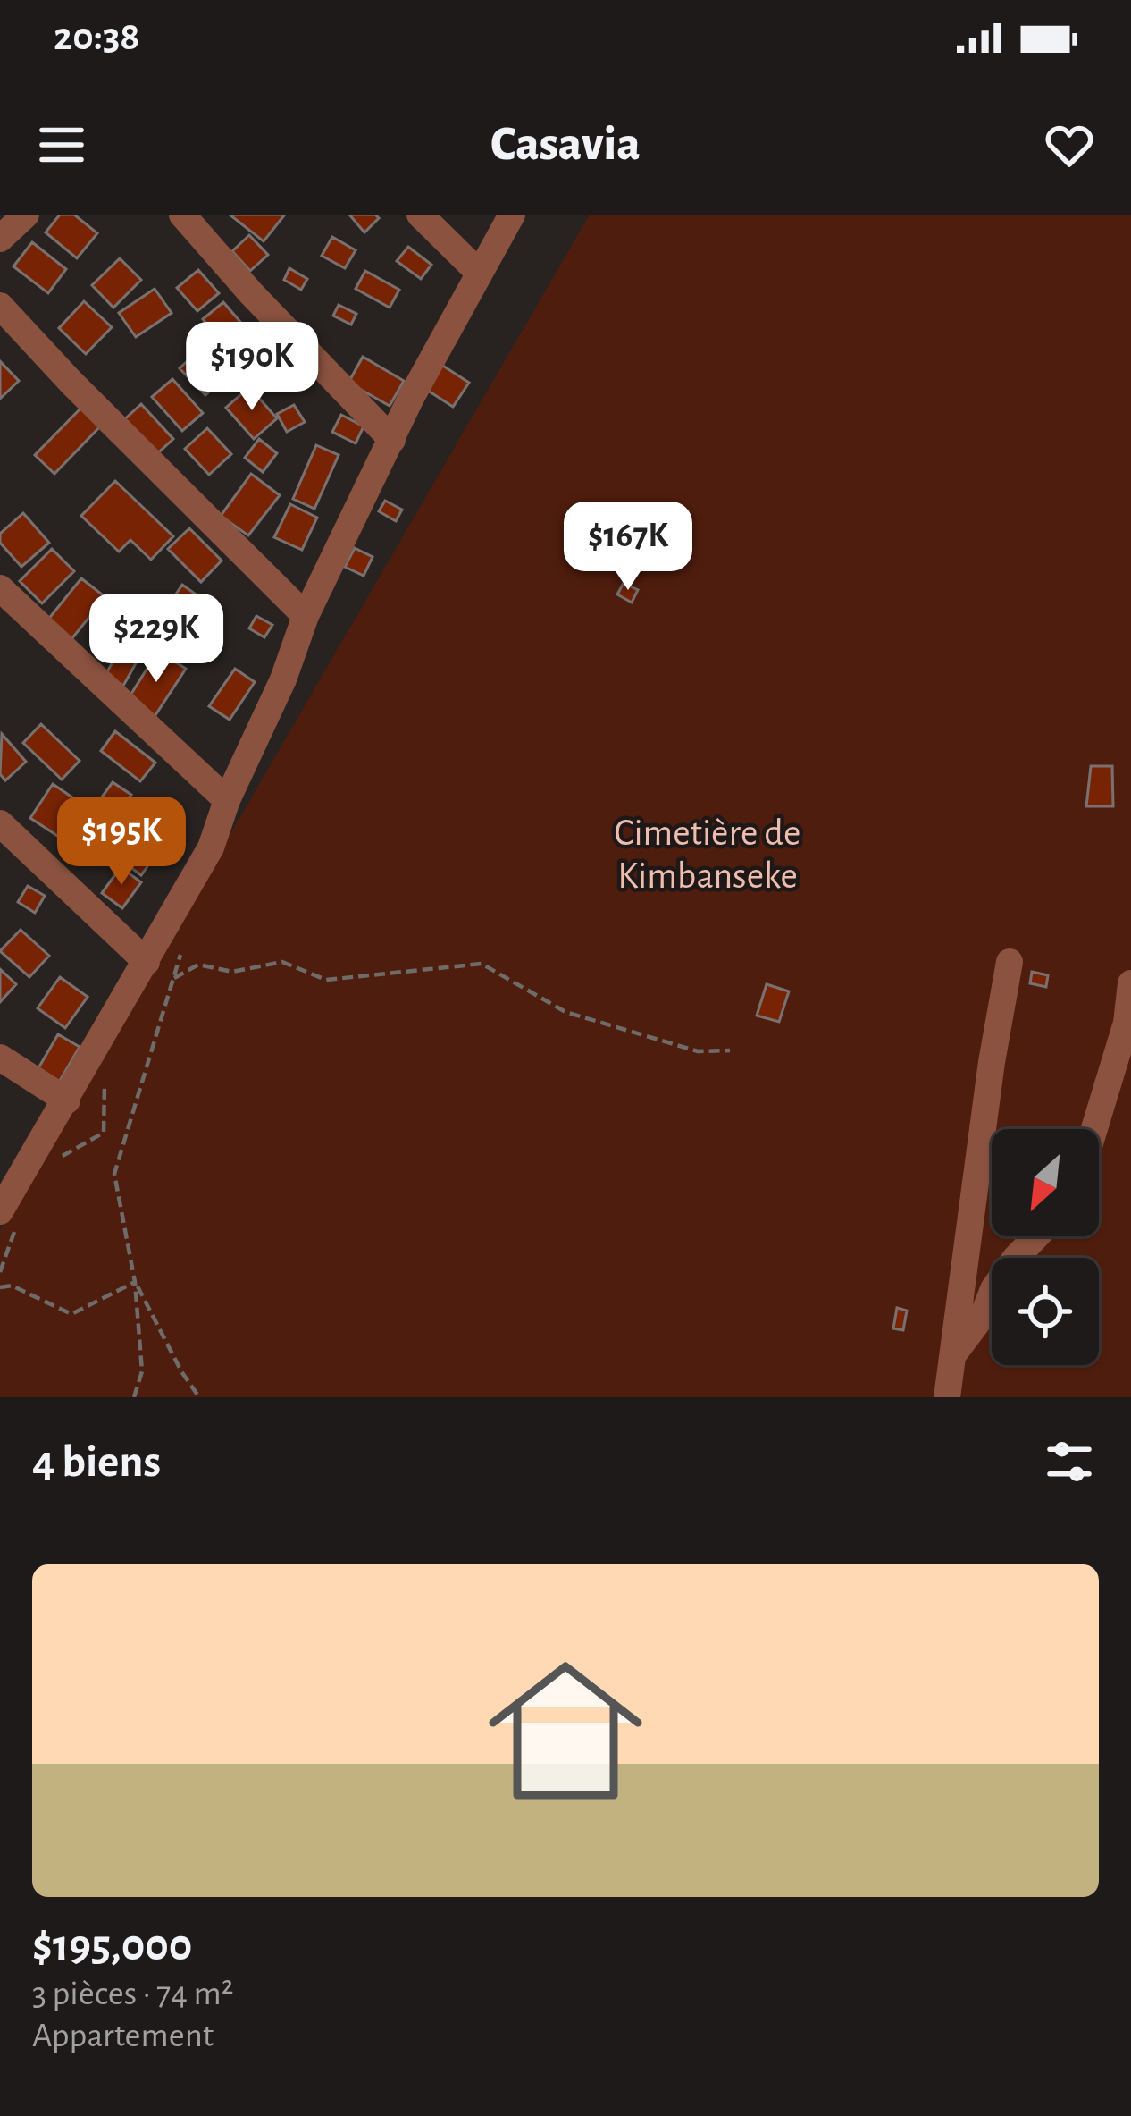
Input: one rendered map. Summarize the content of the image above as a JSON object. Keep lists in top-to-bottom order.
{
  "parks": ["Cimetière de Kimbanseke"],
  "north": "bottom left",
  "page": {
    "status": "20:38",
    "header": "Casavia",
    "price": [
      "$190K",
      "$167K",
      "$229K",
      "$195K"
    ],
    "heading": "4 biens",
    "list": [
      {
        "name": "$195,000",
        "note": "3 pièces · 74 m² · Appartement"
      }
    ]
  }
}
